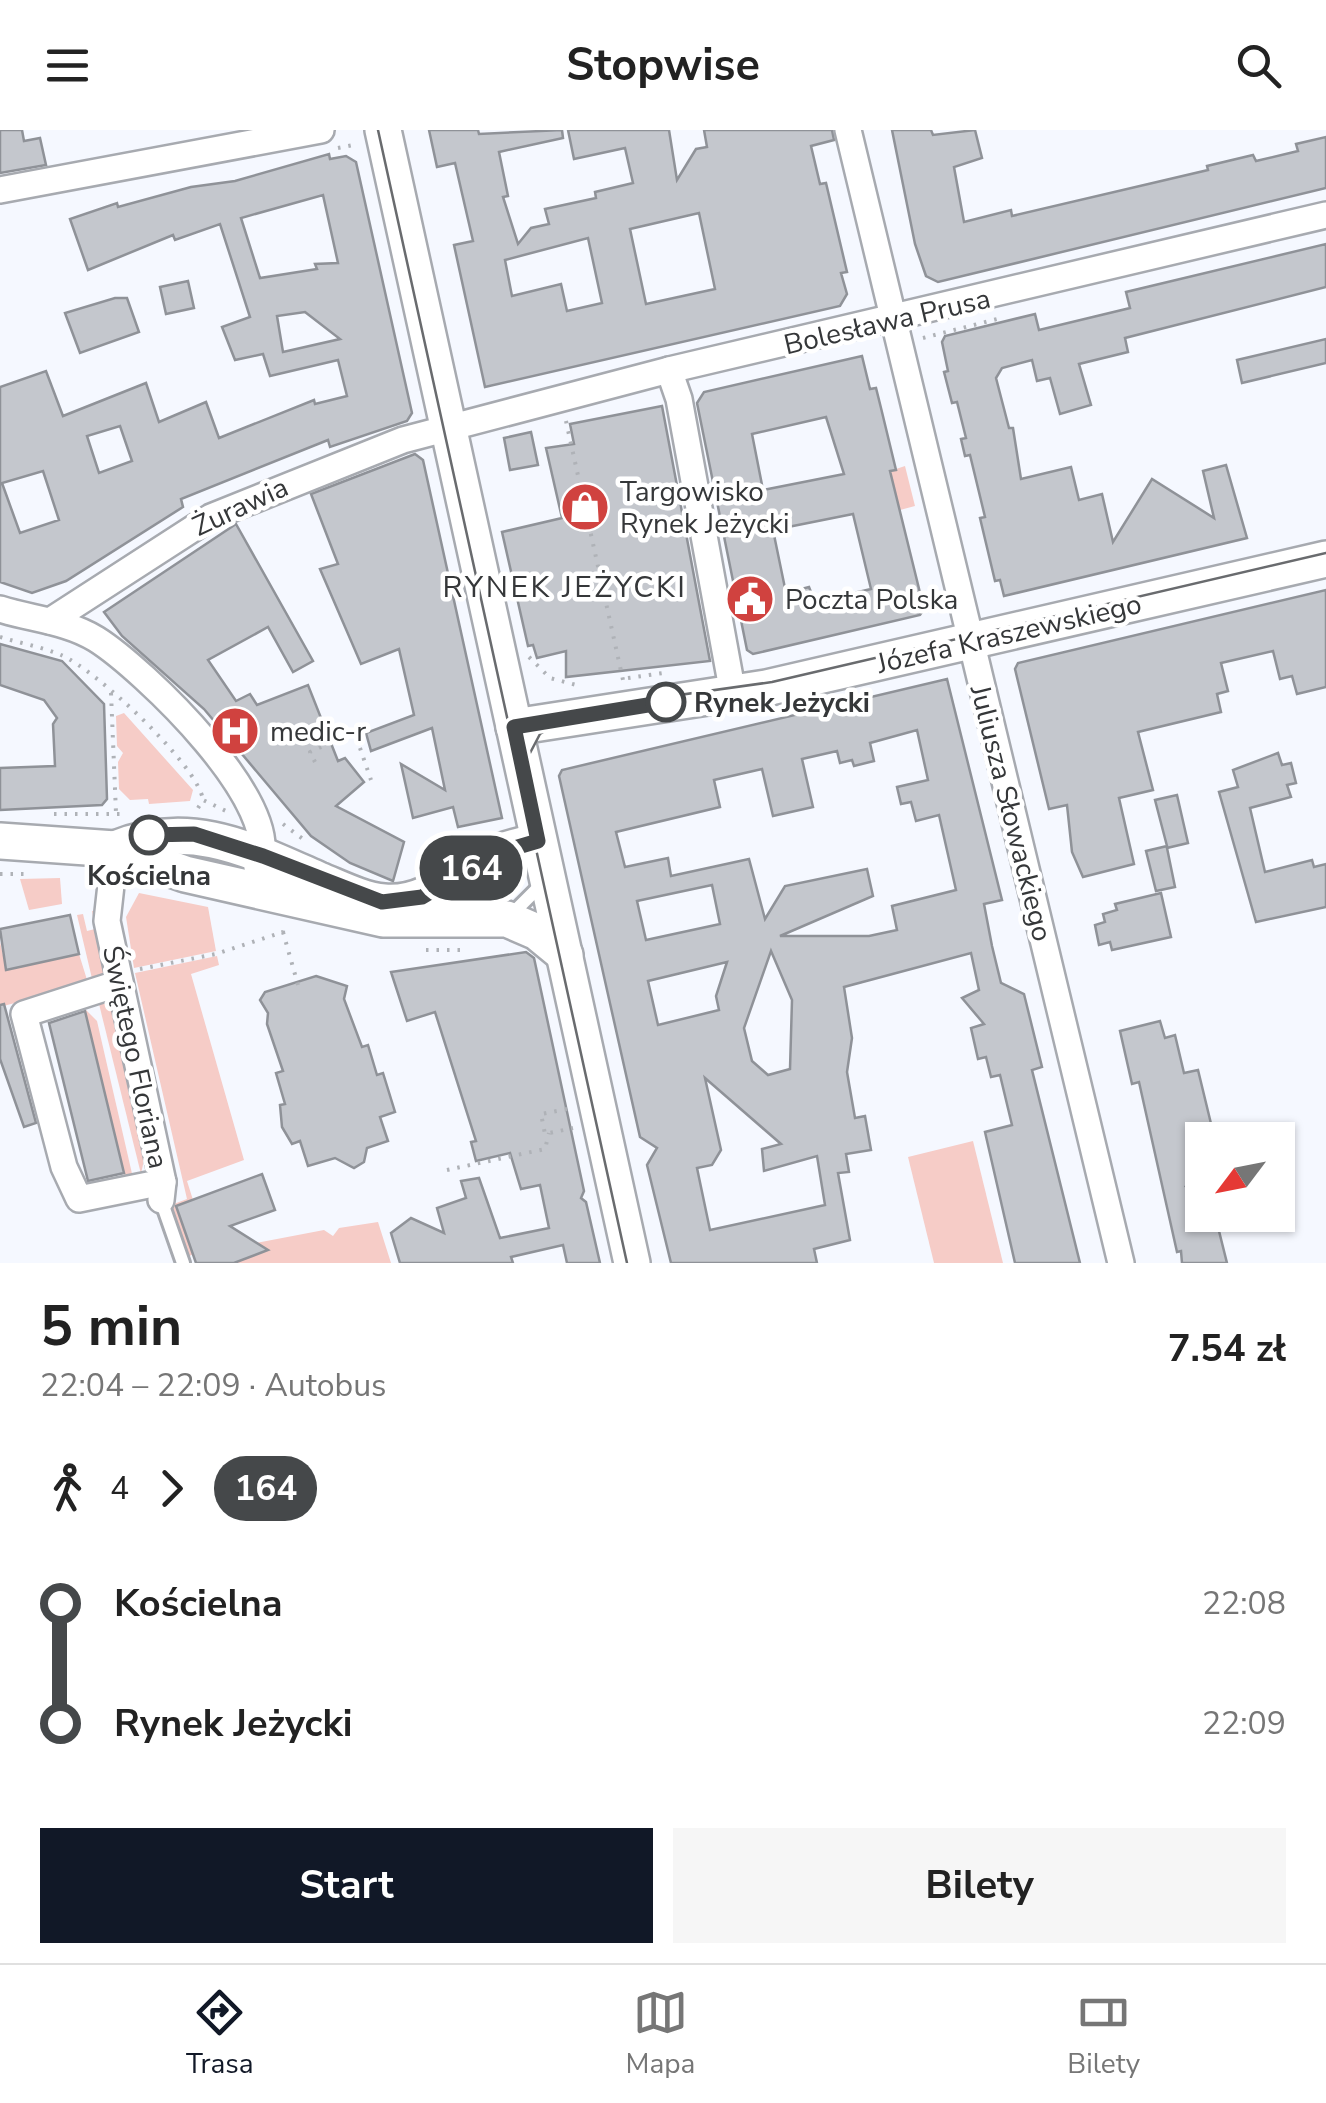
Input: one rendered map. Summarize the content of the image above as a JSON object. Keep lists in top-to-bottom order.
{
  "streets": {
    "street": [
      "Bolesława Prusa",
      "Żurawia",
      "Józefa Kraszewskiego",
      "Juliusza Słowackiego",
      "Świętego Floriana"
    ]
  },
  "crossings": [
    ["Bolesława Prusa", "Żurawia"],
    ["Bolesława Prusa", "Juliusza Słowackiego"],
    ["Józefa Kraszewskiego", "Juliusza Słowackiego"]
  ],
  "districts": ["RYNEK JEŻYCKI"],
  "places": {
    "shop": ["Targowisko Rynek Jeżycki"],
    "public building": ["Poczta Polska"],
    "other": ["Rynek Jeżycki", "Kościelna"],
    "hospital": ["medic-r"]
  },
  "lines": ["bus line 164"],
  "north": "bottom left",
  "page": {
    "header": "Stopwise",
    "on_map": "164",
    "heading": ["5 min", "22:04 – 22:09 · Autobus", "7.54 zł"],
    "legs": ["4", "164"],
    "list": [
      {
        "name": "Kościelna",
        "value": "22:08"
      },
      {
        "name": "Rynek Jeżycki",
        "value": "22:09"
      }
    ],
    "buttons": ["Start", "Bilety"],
    "tabs": ["Trasa", "Mapa", "Bilety"]
  }
}
